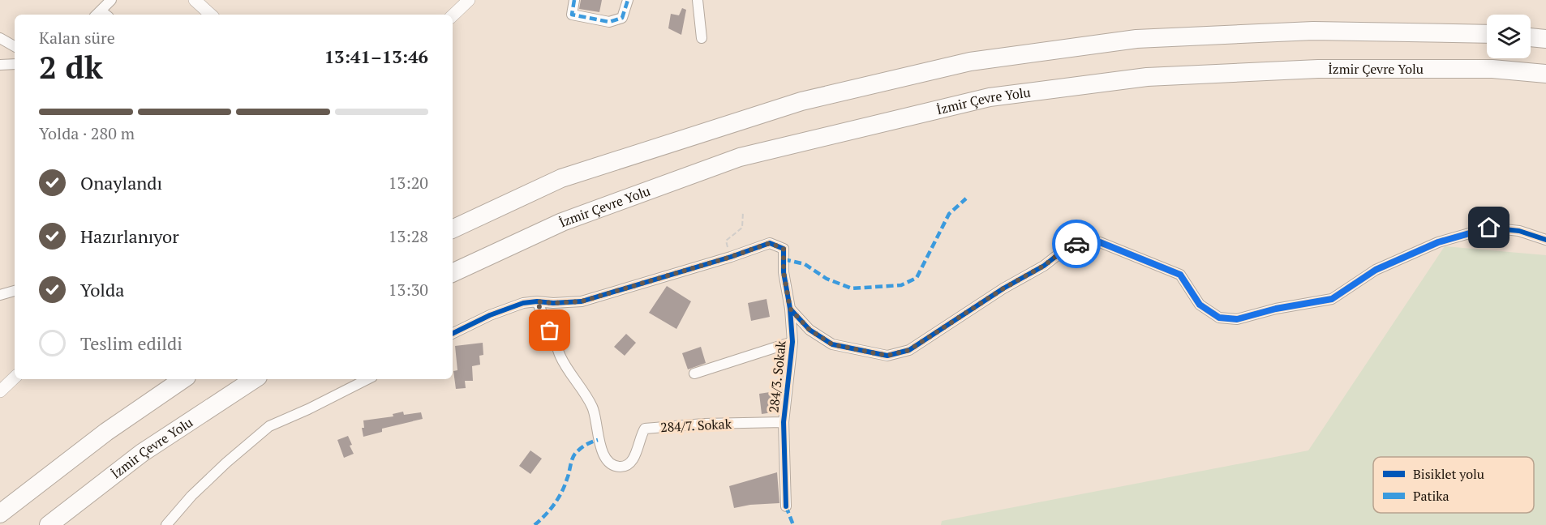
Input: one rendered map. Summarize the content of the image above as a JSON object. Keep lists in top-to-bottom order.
{
  "streets": {
    "highway": ["İzmir Çevre Yolu"],
    "street": ["284/3. Sokak", "284/7. Sokak"]
  },
  "crossings": [
    ["284/3. Sokak", "284/7. Sokak"]
  ],
  "legend": ["Bisiklet yolu", "Patika"],
  "page": {
    "heading": ["2 dk", "Kalan süre", "13:41–13:46"],
    "bar": "Yolda · 280 m",
    "list": [
      ["Onaylandı", "13:20"],
      ["Hazırlanıyor", "13:28"],
      ["Yolda", "13:30"],
      "Teslim edildi"
    ]
  }
}
